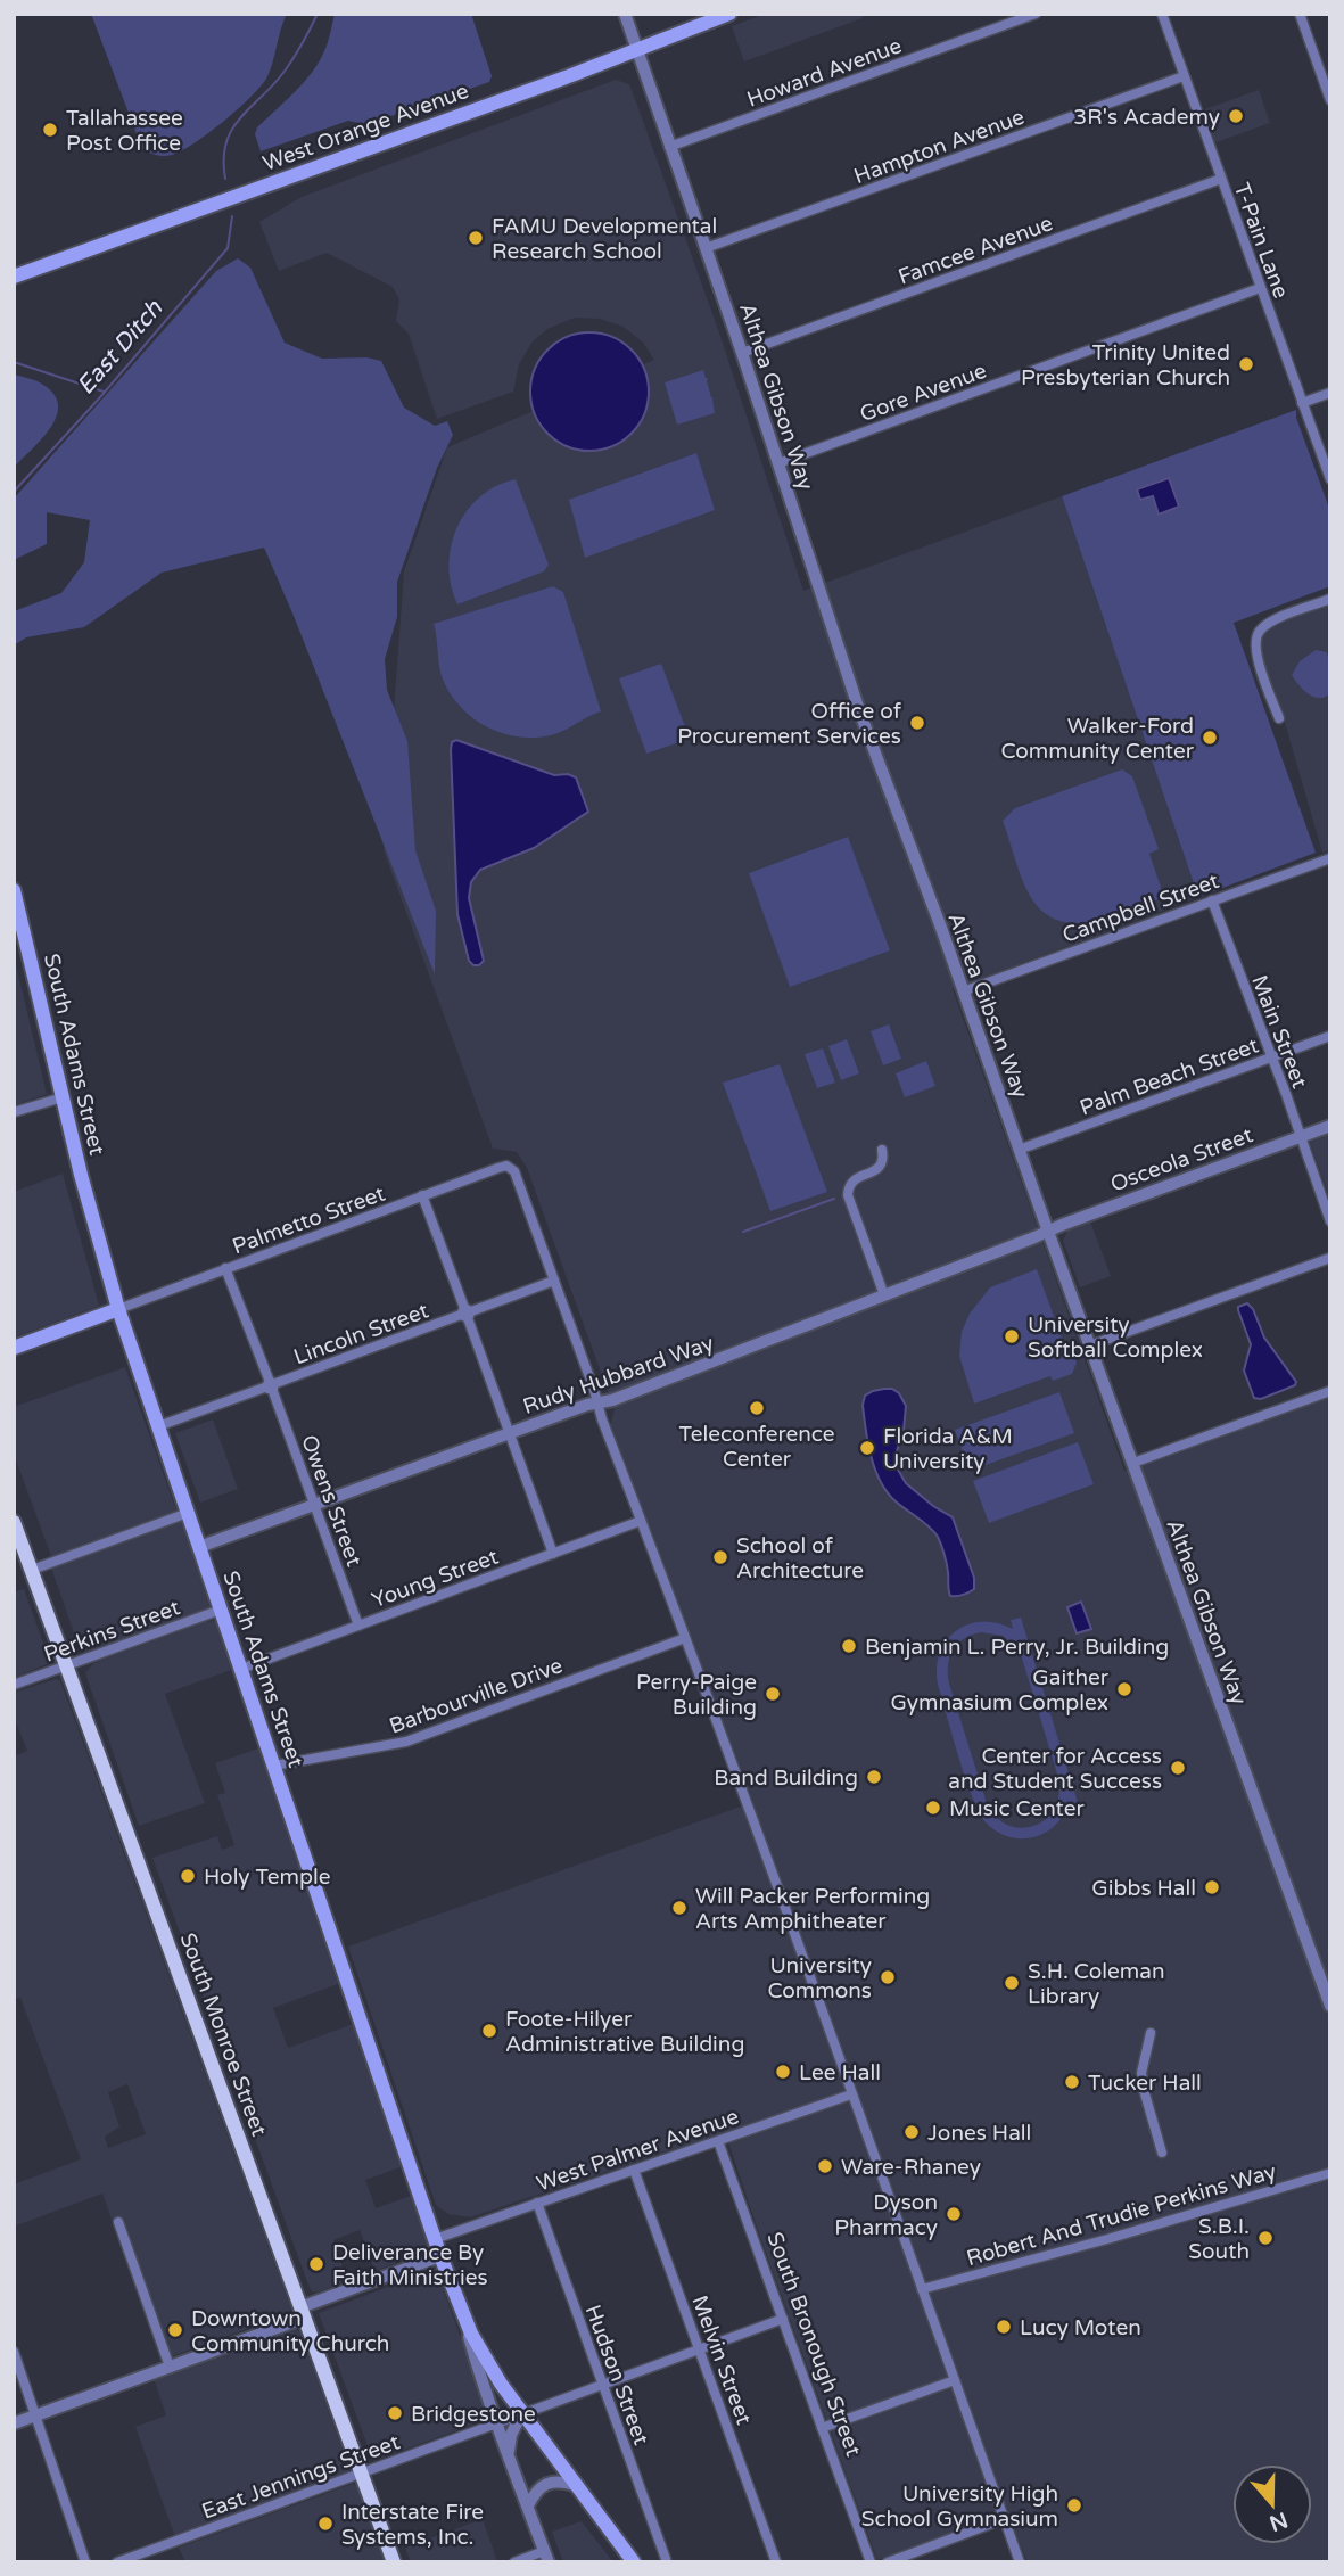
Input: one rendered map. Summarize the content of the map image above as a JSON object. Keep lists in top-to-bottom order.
{
  "streets": {
    "main road": ["West Orange Avenue", "South Adams Street", "South Monroe Street"],
    "street": [
      "Howard Avenue",
      "Hampton Avenue",
      "T-Pain Lane",
      "Famcee Avenue",
      "Gore Avenue",
      "Althea Gibson Way",
      "Campbell Street",
      "Main Street",
      "Palm Beach Street",
      "Osceola Street",
      "Palmetto Street",
      "Lincoln Street",
      "Rudy Hubbard Way",
      "Owens Street",
      "Young Street",
      "Perkins Street",
      "Barbourville Drive",
      "West Palmer Avenue",
      "Robert And Trudie Perkins Way",
      "South Bronough Street",
      "Melvin Street",
      "Hudson Street",
      "East Jennings Street"
    ]
  },
  "crossings": [
    ["Howard Avenue", "Althea Gibson Way"],
    ["West Orange Avenue", "Althea Gibson Way"],
    ["Hampton Avenue", "T-Pain Lane"],
    ["Hampton Avenue", "Althea Gibson Way"],
    ["T-Pain Lane", "Famcee Avenue"],
    ["T-Pain Lane", "Gore Avenue"],
    ["Famcee Avenue", "Althea Gibson Way"],
    ["Gore Avenue", "Althea Gibson Way"],
    ["Althea Gibson Way", "Campbell Street"],
    ["Althea Gibson Way", "Palm Beach Street"],
    ["Althea Gibson Way", "Osceola Street"],
    ["Althea Gibson Way", "Rudy Hubbard Way"],
    ["Campbell Street", "Main Street"],
    ["Main Street", "Palm Beach Street"],
    ["Main Street", "Osceola Street"],
    ["South Adams Street", "Palmetto Street"],
    ["South Adams Street", "Lincoln Street"],
    ["South Adams Street", "Rudy Hubbard Way"],
    ["South Adams Street", "Young Street"],
    ["South Adams Street", "Perkins Street"],
    ["South Adams Street", "Barbourville Drive"],
    ["South Adams Street", "West Palmer Avenue"],
    ["South Adams Street", "East Jennings Street"],
    ["Osceola Street", "Rudy Hubbard Way"],
    ["Palmetto Street", "Lincoln Street"],
    ["Palmetto Street", "Owens Street"],
    ["Lincoln Street", "Owens Street"],
    ["Rudy Hubbard Way", "Owens Street"],
    ["Owens Street", "Young Street"],
    ["Perkins Street", "South Monroe Street"],
    ["South Monroe Street", "East Jennings Street"],
    ["West Palmer Avenue", "South Bronough Street"],
    ["West Palmer Avenue", "Melvin Street"],
    ["West Palmer Avenue", "Hudson Street"],
    ["South Bronough Street", "East Jennings Street"],
    ["Melvin Street", "East Jennings Street"],
    ["Hudson Street", "East Jennings Street"]
  ],
  "water": ["East Ditch"],
  "places": [
    "3R's Academy",
    "Tallahassee Post Office",
    "FAMU Developmental Research School",
    "Trinity United Presbyterian Church",
    "Office of Procurement Services",
    "Walker-Ford Community Center",
    "University Softball Complex",
    "Teleconference Center",
    "Florida A&M University",
    "School of Architecture",
    "Benjamin L. Perry, Jr. Building",
    "Gaither Gymnasium Complex",
    "Perry-Paige Building",
    "Center for Access and Student Success",
    "Band Building",
    "Music Center",
    "Holy Temple",
    "Gibbs Hall",
    "Will Packer Performing Arts Amphitheater",
    "University Commons",
    "S.H. Coleman Library",
    "Foote-Hilyer Administrative Building",
    "Lee Hall",
    "Tucker Hall",
    "Jones Hall",
    "Ware-Rhaney",
    "Dyson Pharmacy",
    "S.B.I. South",
    "Deliverance By Faith Ministries",
    "Lucy Moten",
    "Downtown Community Church",
    "Bridgestone",
    "University High School Gymnasium",
    "Interstate Fire Systems, Inc."
  ],
  "north": "bottom"
}
